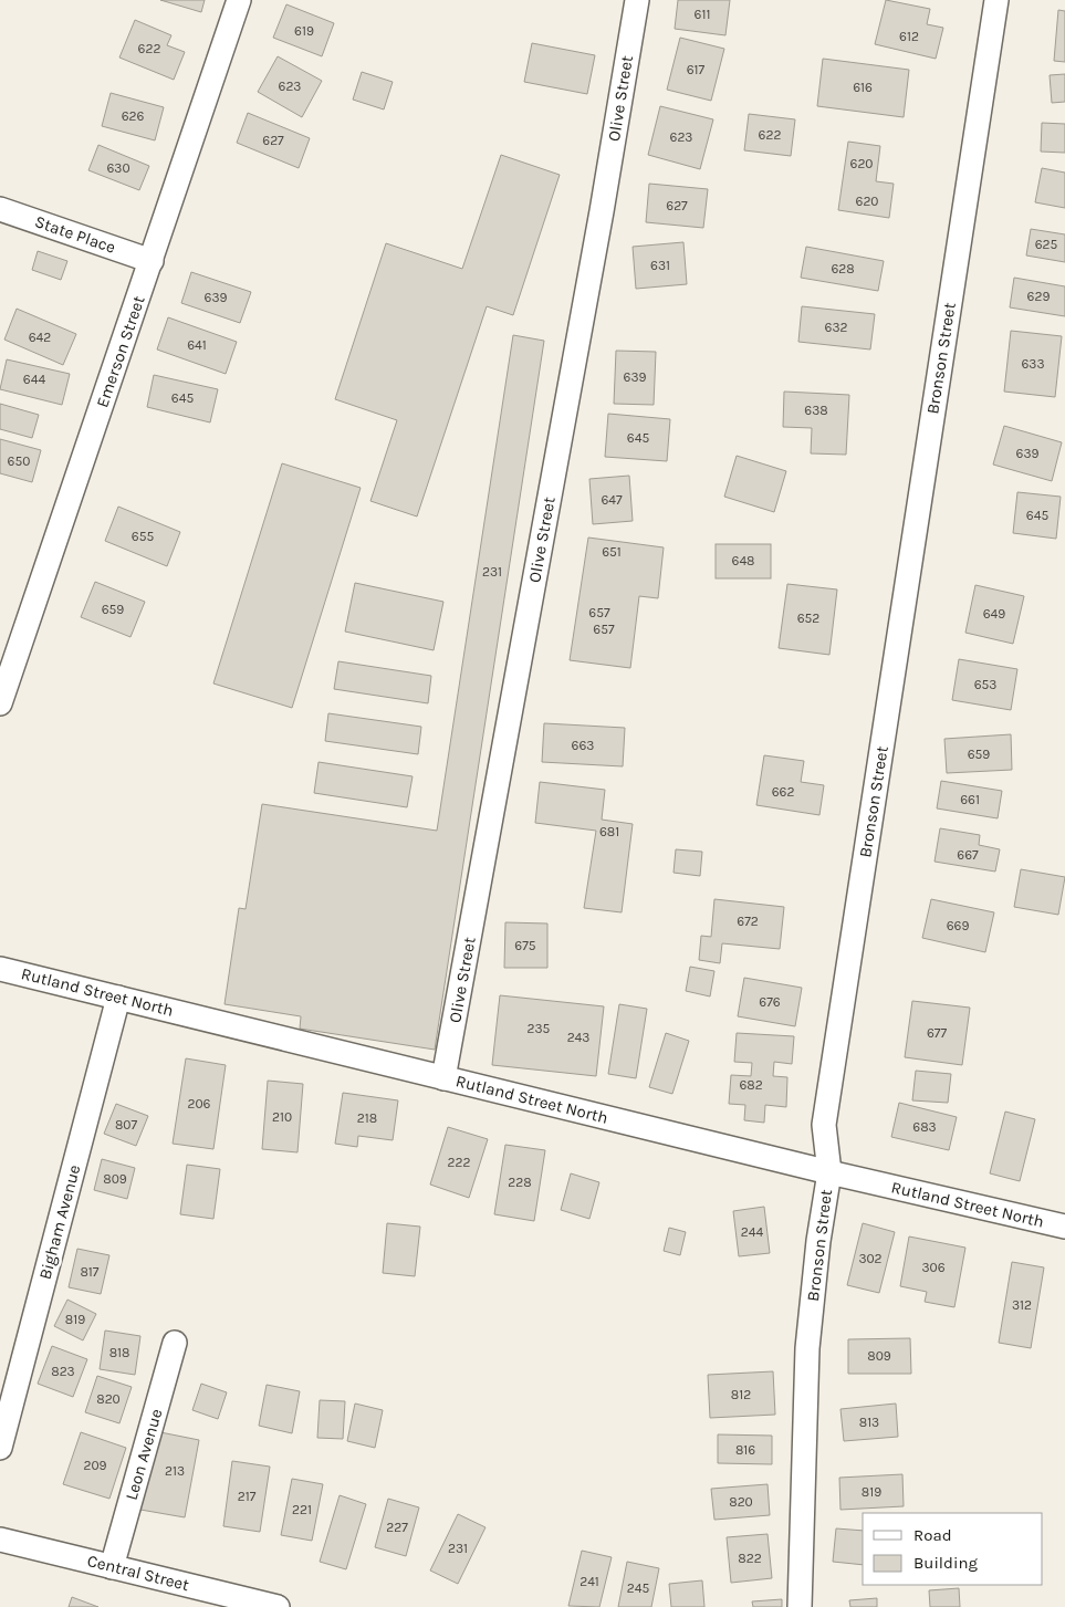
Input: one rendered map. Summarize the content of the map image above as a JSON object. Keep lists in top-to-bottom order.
{
  "streets": {
    "street": [
      "Olive Street",
      "State Place",
      "Emerson Street",
      "Bronson Street",
      "Rutland Street North",
      "Bigham Avenue",
      "Leon Avenue",
      "Central Street"
    ]
  },
  "crossings": [
    ["Olive Street", "Rutland Street North"],
    ["State Place", "Emerson Street"],
    ["Bronson Street", "Rutland Street North"],
    ["Rutland Street North", "Bigham Avenue"],
    ["Leon Avenue", "Central Street"]
  ],
  "house_numbers": [
    "611",
    "619",
    "612",
    "622",
    "617",
    "623",
    "616",
    "626",
    "622",
    "623",
    "627",
    "620",
    "630",
    "620",
    "627",
    "625",
    "631",
    "628",
    "629",
    "639",
    "632",
    "642",
    "641",
    "633",
    "639",
    "644",
    "645",
    "638",
    "645",
    "639",
    "650",
    "647",
    "645",
    "655",
    "651",
    "648",
    "231",
    "659",
    "657",
    "649",
    "652",
    "657",
    "653",
    "663",
    "659",
    "662",
    "661",
    "681",
    "667",
    "672",
    "669",
    "675",
    "676",
    "235",
    "677",
    "243",
    "682",
    "206",
    "210",
    "218",
    "807",
    "683",
    "222",
    "809",
    "228",
    "244",
    "302",
    "306",
    "817",
    "312",
    "819",
    "818",
    "809",
    "823",
    "812",
    "820",
    "813",
    "816",
    "209",
    "213",
    "819",
    "217",
    "820",
    "221",
    "227",
    "231",
    "822",
    "241",
    "245"
  ],
  "legend": ["Road", "Building"]
}
